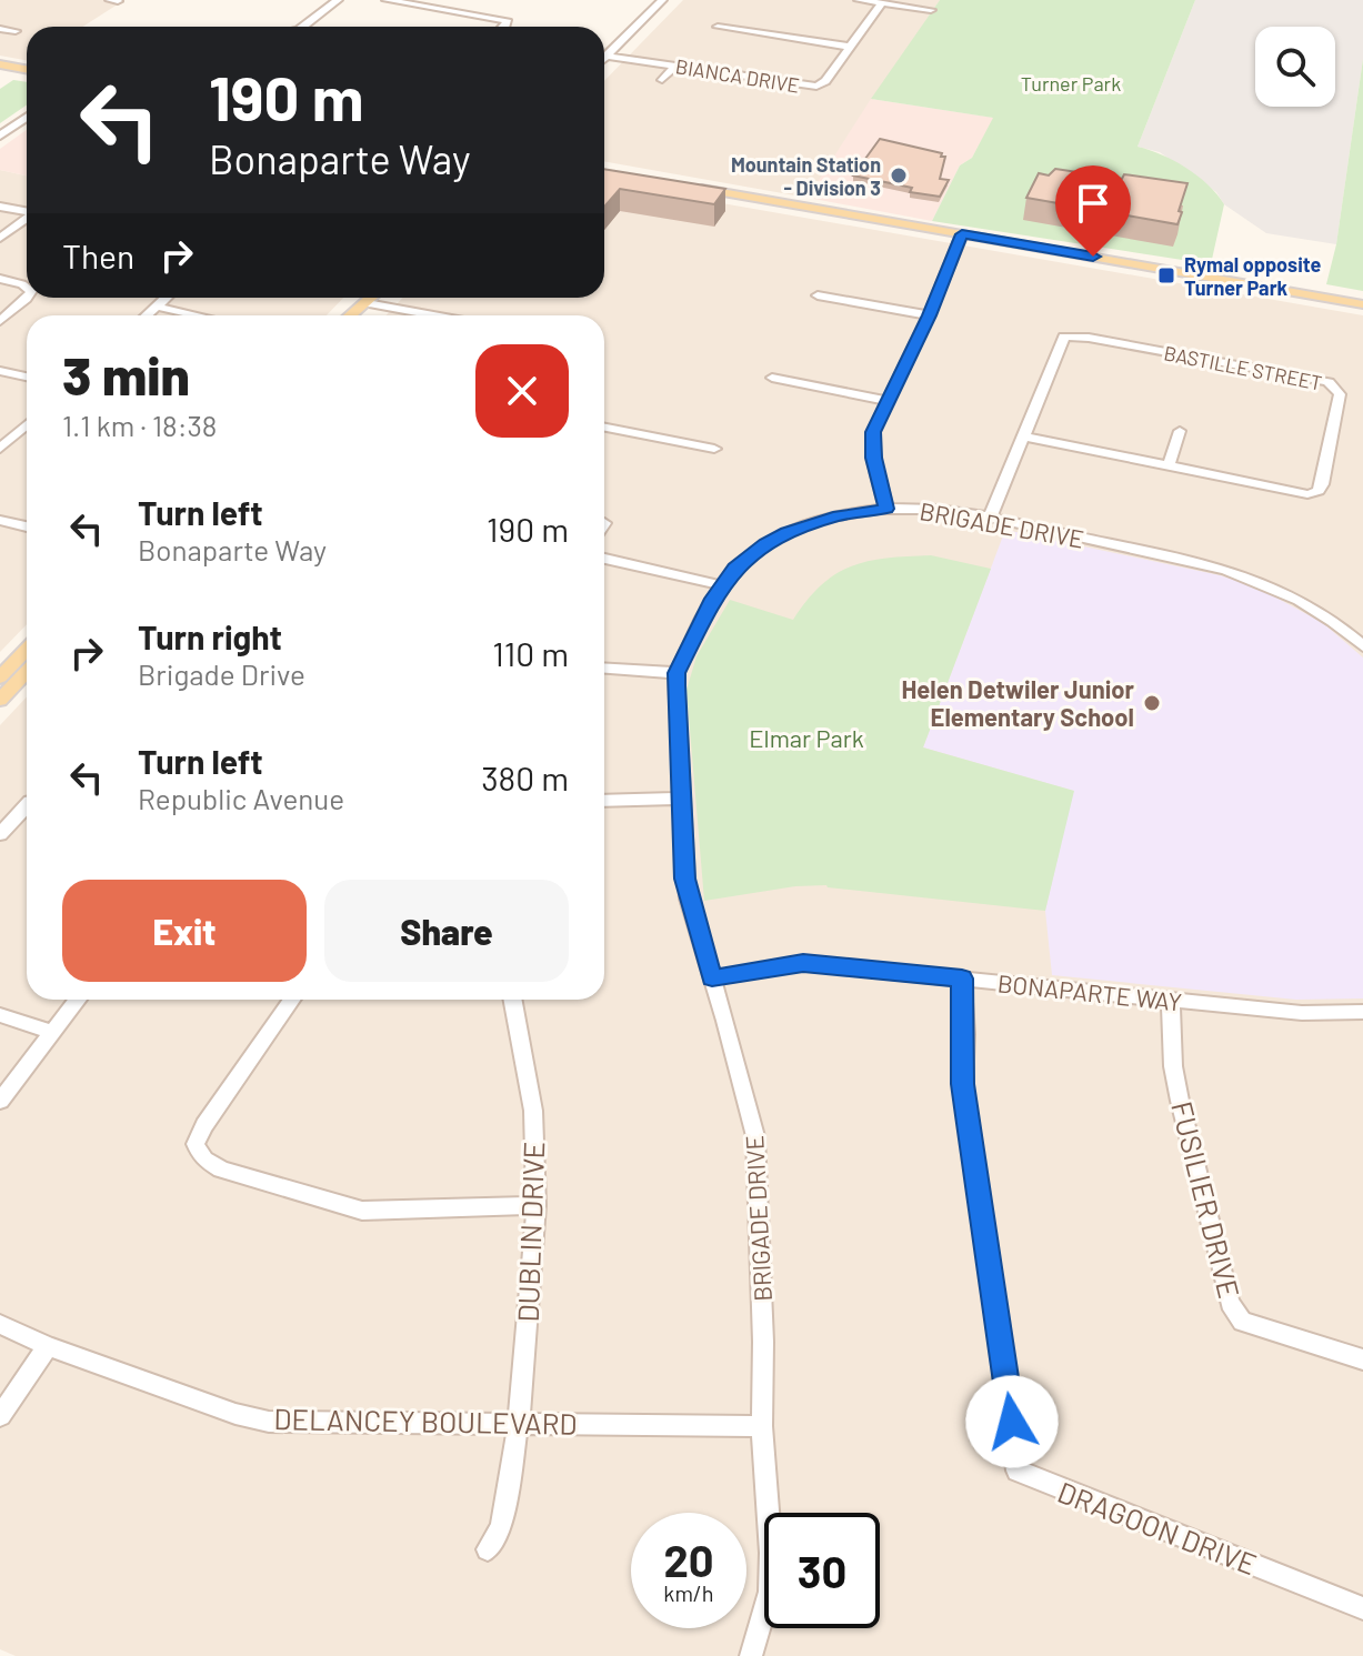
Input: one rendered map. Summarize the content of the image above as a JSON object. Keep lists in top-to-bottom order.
{
  "streets": {
    "street": [
      "BIANCA DRIVE",
      "BASTILLE STREET",
      "BRIGADE DRIVE",
      "BONAPARTE WAY",
      "FUSILIER DRIVE",
      "DUBLIN DRIVE",
      "DELANCEY BOULEVARD",
      "DRAGOON DRIVE"
    ]
  },
  "crossings": [
    ["BASTILLE STREET", "BRIGADE DRIVE"],
    ["BRIGADE DRIVE", "BONAPARTE WAY"],
    ["BRIGADE DRIVE", "DELANCEY BOULEVARD"],
    ["BONAPARTE WAY", "FUSILIER DRIVE"],
    ["BONAPARTE WAY", "DRAGOON DRIVE"],
    ["DUBLIN DRIVE", "DELANCEY BOULEVARD"]
  ],
  "parks": ["Turner Park", "Elmar Park"],
  "places": {
    "other": ["Mountain Station - Division 3", "Helen Detwiler Junior Elementary School"],
    "transit": ["Rymal opposite Turner Park"]
  },
  "page": {
    "turn": ["190 m", "Bonaparte Way"],
    "then": "Then",
    "heading": ["3 min", "1.1 km · 18:38"],
    "list": [
      {
        "name": "Turn left",
        "note": "Bonaparte Way",
        "value": "190 m"
      },
      {
        "name": "Turn right",
        "note": "Brigade Drive",
        "value": "110 m"
      },
      {
        "name": "Turn left",
        "note": "Republic Avenue",
        "value": "380 m"
      }
    ],
    "buttons": ["Exit", "Share"],
    "speed": "20 km/h",
    "limit": "30"
  }
}
